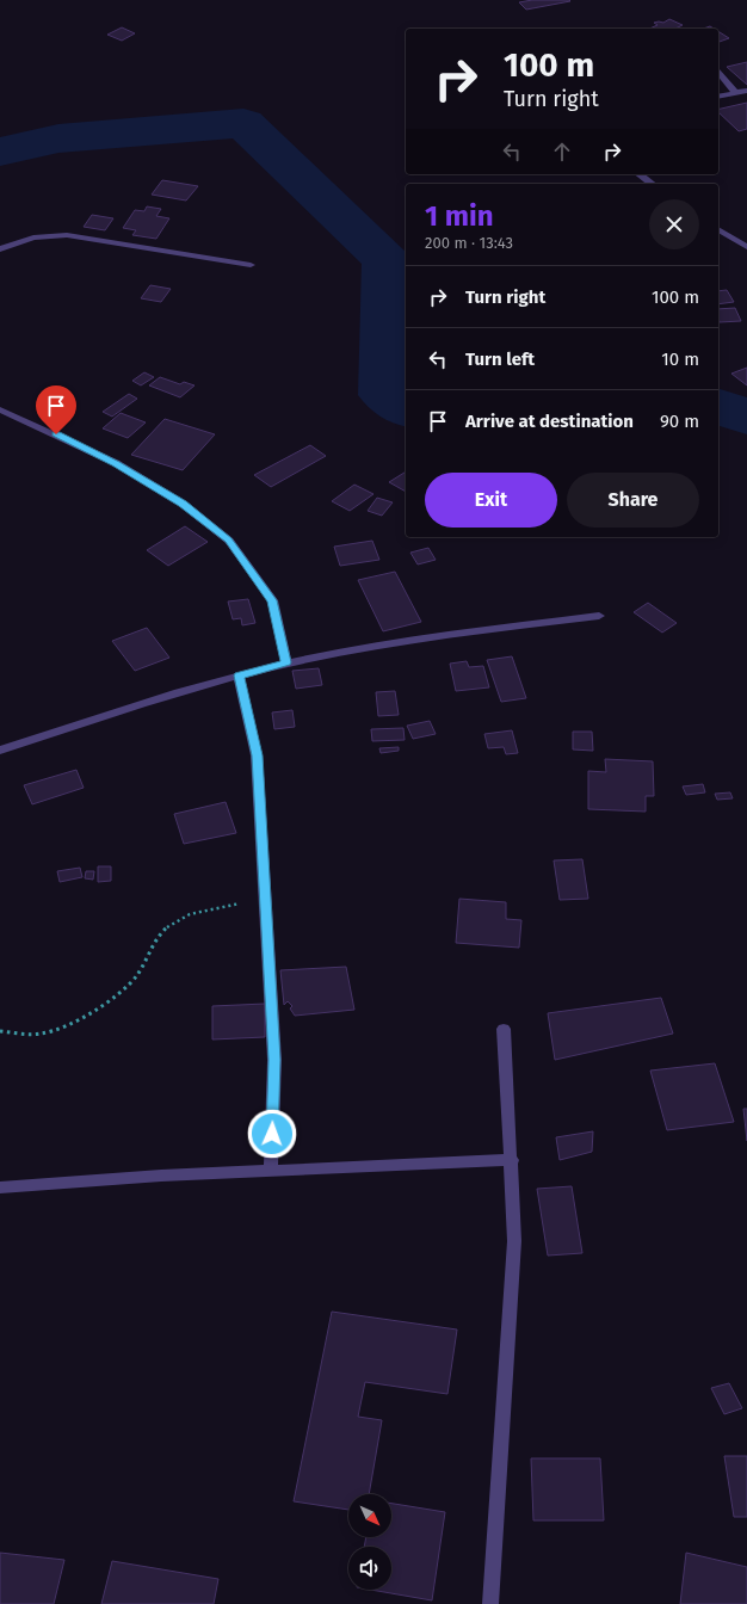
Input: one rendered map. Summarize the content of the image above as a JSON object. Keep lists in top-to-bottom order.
{
  "north": "bottom right",
  "page": {
    "turn": ["100 m", "Turn right"],
    "heading": ["1 min", "200 m · 13:43"],
    "list": [
      {
        "name": "Turn right",
        "value": "100 m"
      },
      {
        "name": "Turn left",
        "value": "10 m"
      },
      {
        "name": "Arrive at destination",
        "value": "90 m"
      }
    ],
    "buttons": ["Exit", "Share"]
  }
}
